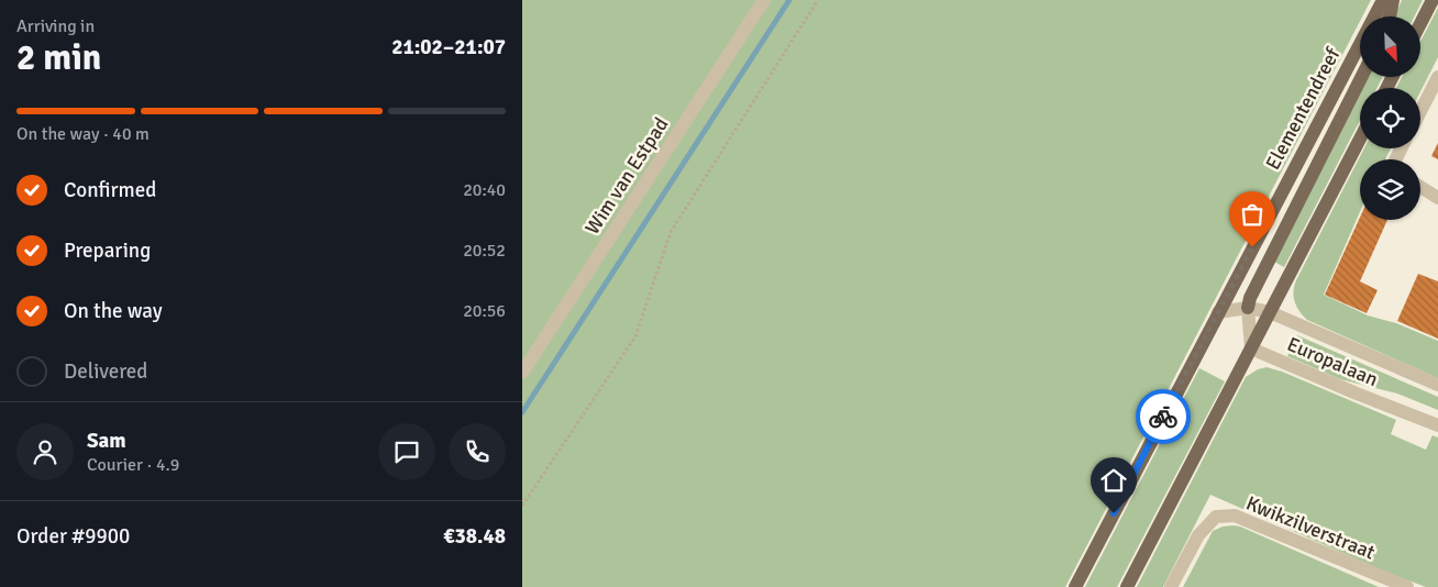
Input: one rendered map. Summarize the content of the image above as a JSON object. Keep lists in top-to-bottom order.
{
  "streets": {
    "main road": ["Elementendreef"],
    "street": ["Wim van Estpad", "Europalaan", "Kwikzilverstraat"]
  },
  "crossings": [
    ["Elementendreef", "Europalaan"]
  ],
  "north": "bottom right",
  "page": {
    "heading": ["2 min", "Arriving in", "21:02–21:07"],
    "panel": [
      "Sam",
      "Courier · 4.9",
      "Order #9900",
      "€38.48"
    ],
    "bar": "On the way · 40 m",
    "list": [
      ["Confirmed", "20:40"],
      ["Preparing", "20:52"],
      ["On the way", "20:56"],
      "Delivered"
    ]
  }
}
